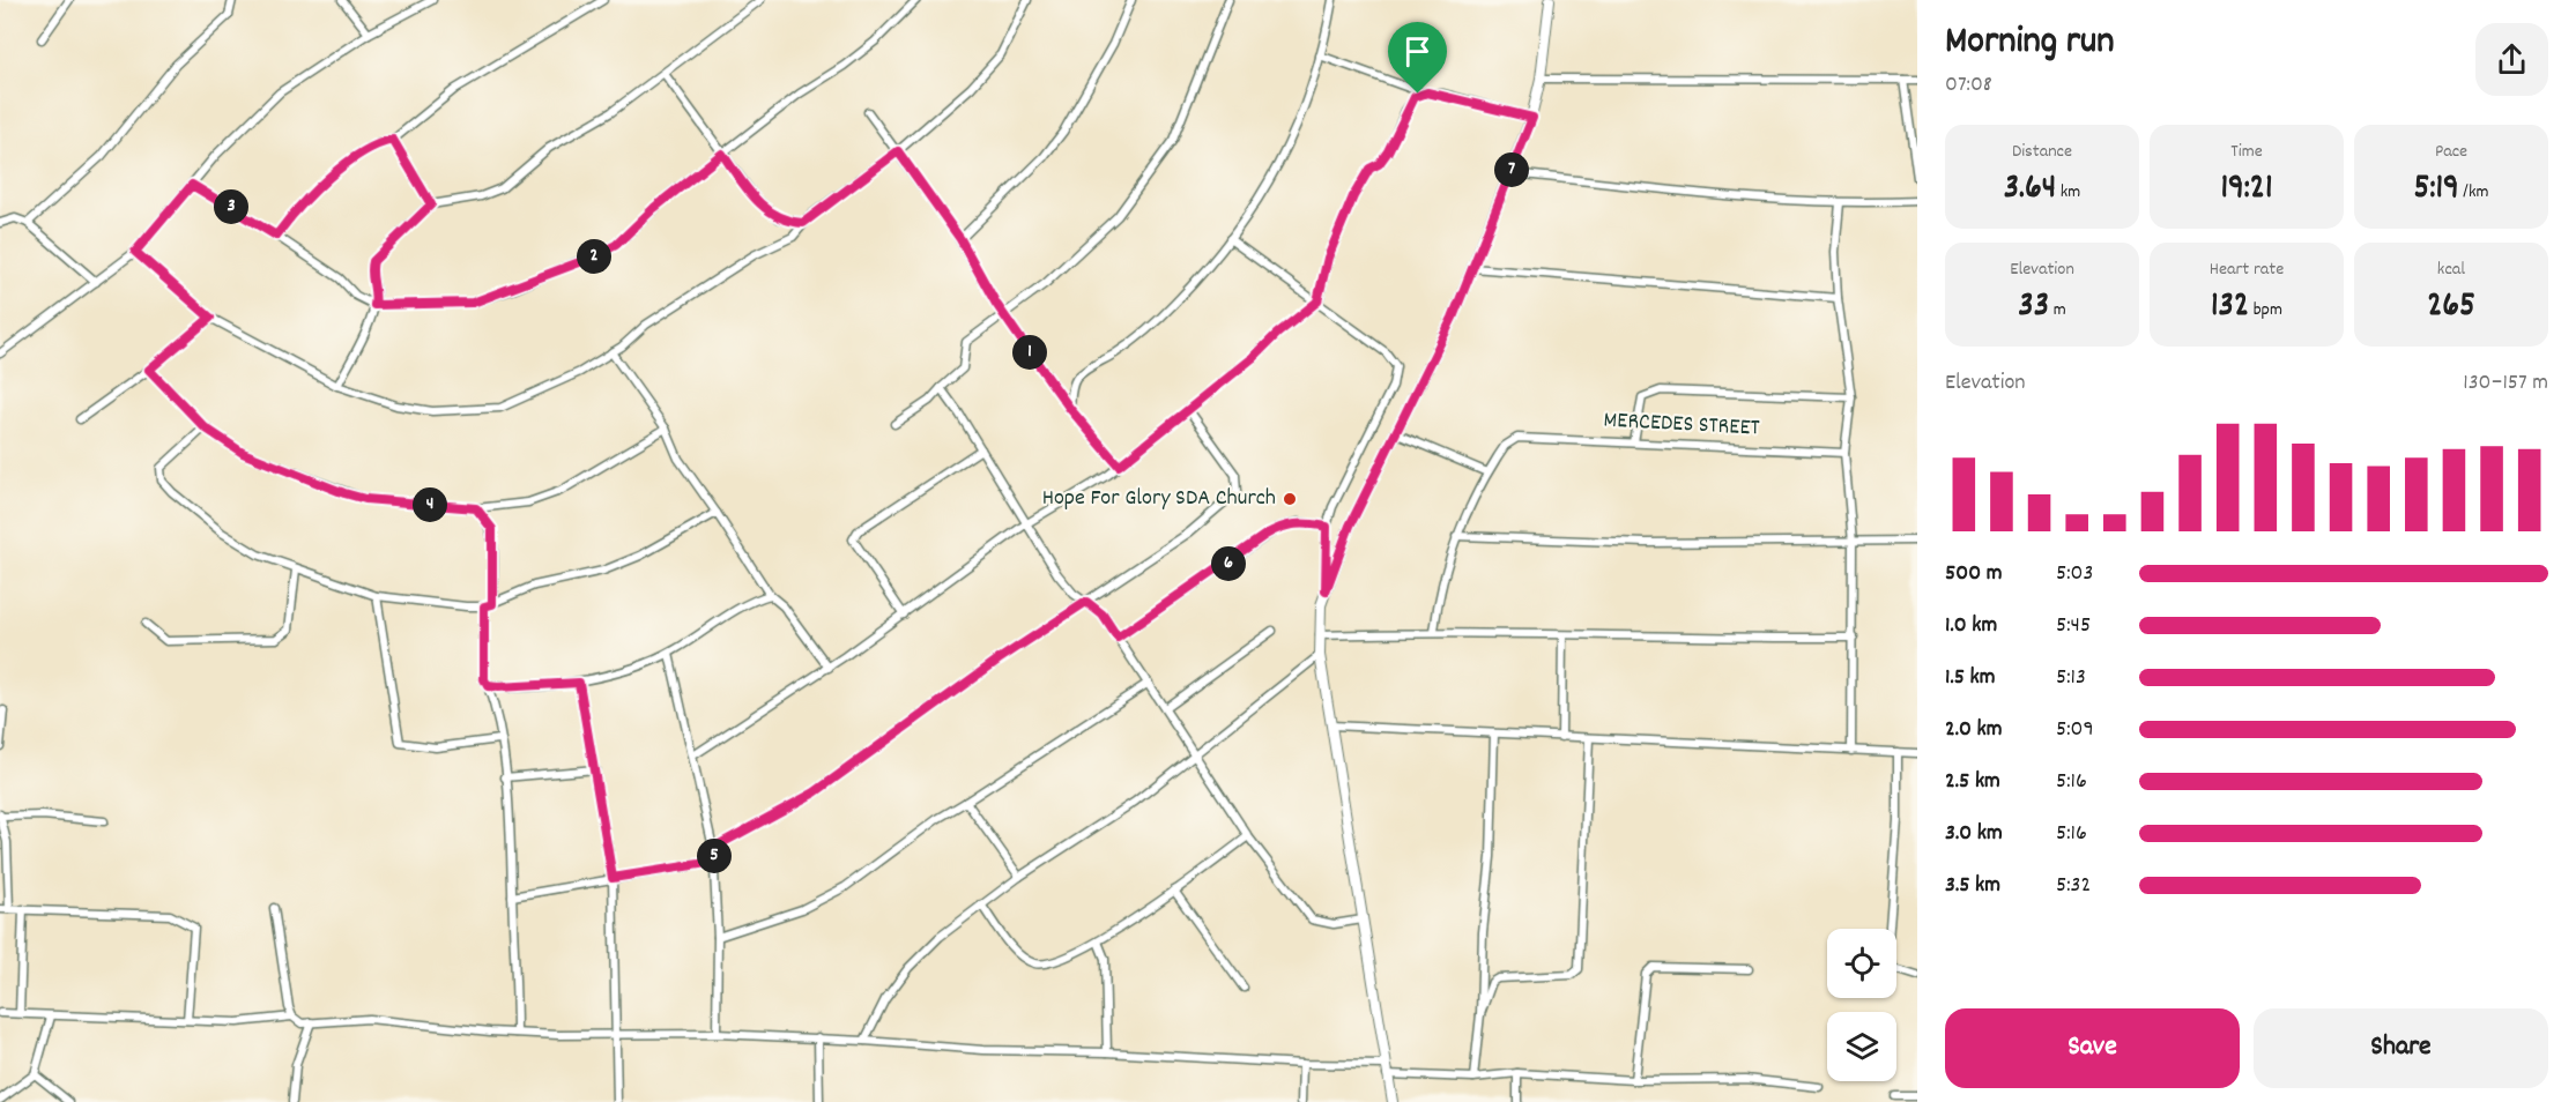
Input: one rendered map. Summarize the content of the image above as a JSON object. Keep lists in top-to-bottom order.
{
  "streets": {
    "street": ["MERCEDES STREET"]
  },
  "places": ["Hope For Glory SDA Church"],
  "page": {
    "heading": ["Morning run", "07:08"],
    "stats": [
      ["Distance", "3.64 km"],
      ["Time", "19:21"],
      ["Pace", "5:19 /km"],
      ["Elevation", "33 m"],
      ["Heart rate", "132 bpm"],
      ["kcal", "265"]
    ],
    "pins": [
      "7",
      "3",
      "2",
      "1",
      "4",
      "6",
      "5"
    ],
    "chart": ["Elevation", "130–157 m"],
    "list": [
      {
        "name": "500 m",
        "note": "5:03"
      },
      {
        "name": "1.0 km",
        "note": "5:45"
      },
      {
        "name": "1.5 km",
        "note": "5:13"
      },
      {
        "name": "2.0 km",
        "note": "5:09"
      },
      {
        "name": "2.5 km",
        "note": "5:16"
      },
      {
        "name": "3.0 km",
        "note": "5:16"
      },
      {
        "name": "3.5 km",
        "note": "5:32"
      }
    ],
    "buttons": ["Save", "Share"]
  }
}
